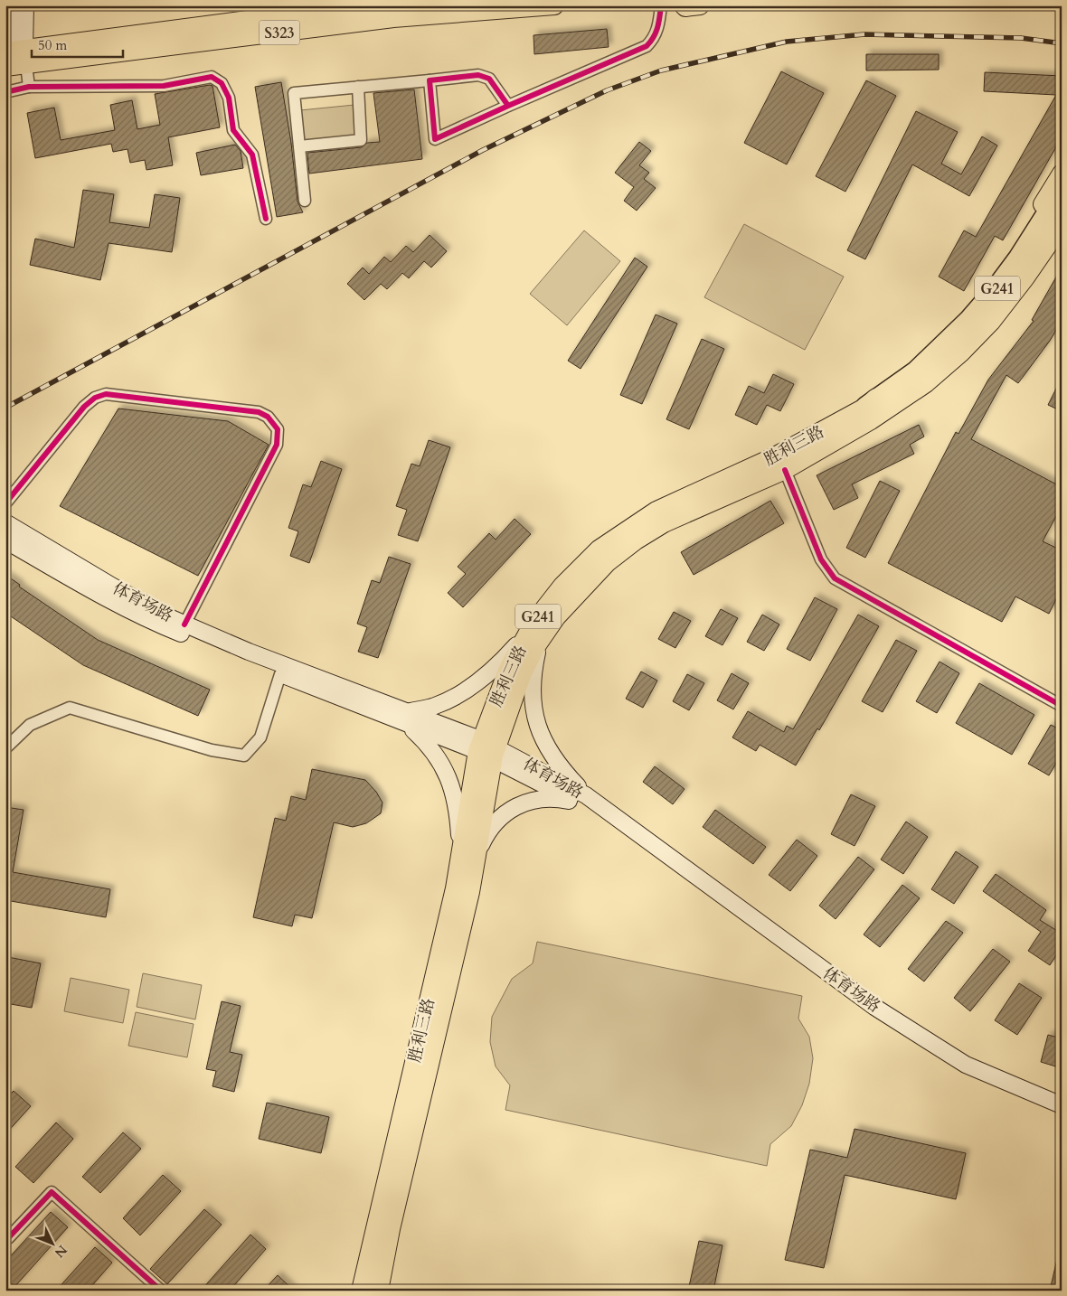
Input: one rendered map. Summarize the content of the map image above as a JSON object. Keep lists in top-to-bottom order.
{
  "streets": {
    "highway": ["G241"],
    "main road": ["S323", "胜利三路", "体育场路"]
  },
  "crossings": [
    ["G241", "胜利三路"],
    ["胜利三路", "体育场路"]
  ],
  "scale_bar": "50 m",
  "north": "bottom right"
}
